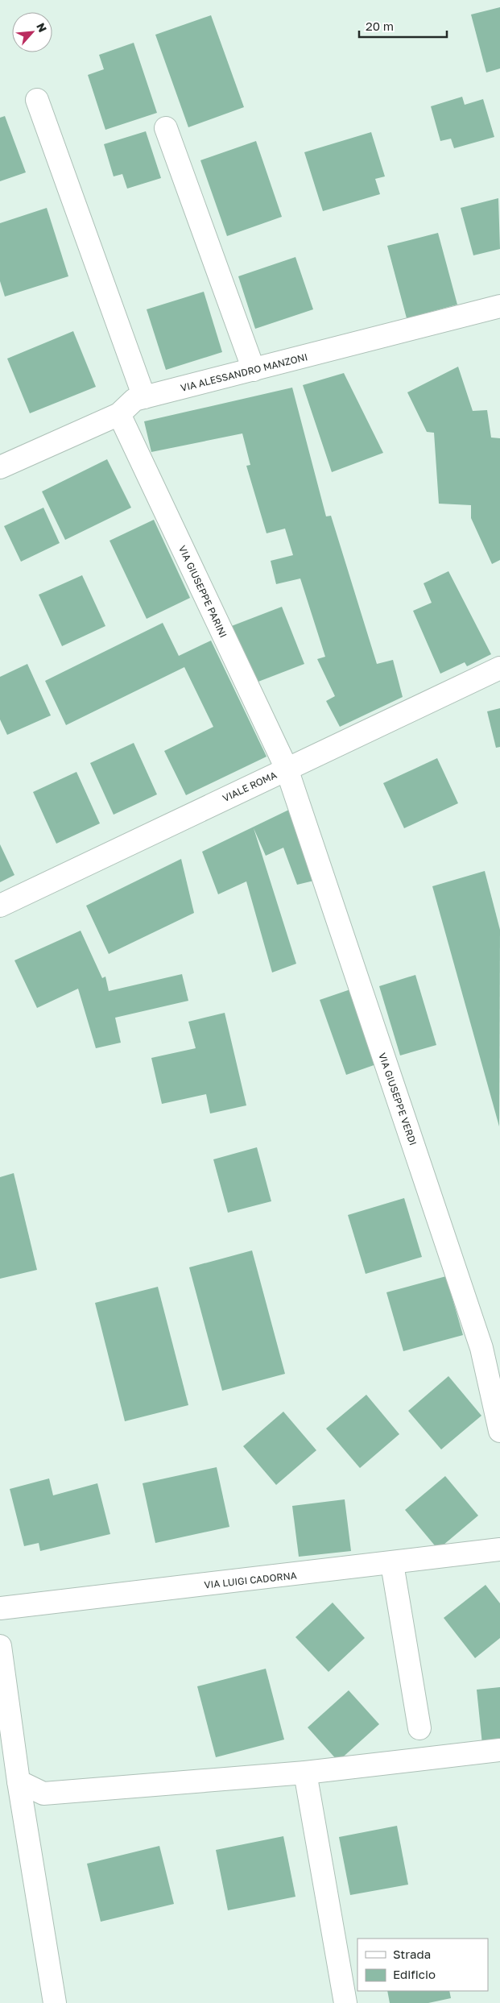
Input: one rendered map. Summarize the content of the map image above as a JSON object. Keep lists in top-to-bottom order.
{
  "streets": {
    "street": [
      "VIA ALESSANDRO MANZONI",
      "VIA GIUSEPPE PARINI",
      "VIALE ROMA",
      "VIA GIUSEPPE VERDI",
      "VIA LUIGI CADORNA"
    ]
  },
  "crossings": [
    ["VIA ALESSANDRO MANZONI", "VIA GIUSEPPE PARINI"],
    ["VIA GIUSEPPE PARINI", "VIALE ROMA"],
    ["VIA GIUSEPPE PARINI", "VIA GIUSEPPE VERDI"],
    ["VIALE ROMA", "VIA GIUSEPPE VERDI"]
  ],
  "legend": ["Strada", "Edificio"],
  "scale_bar": "20 m",
  "north": "top right"
}
